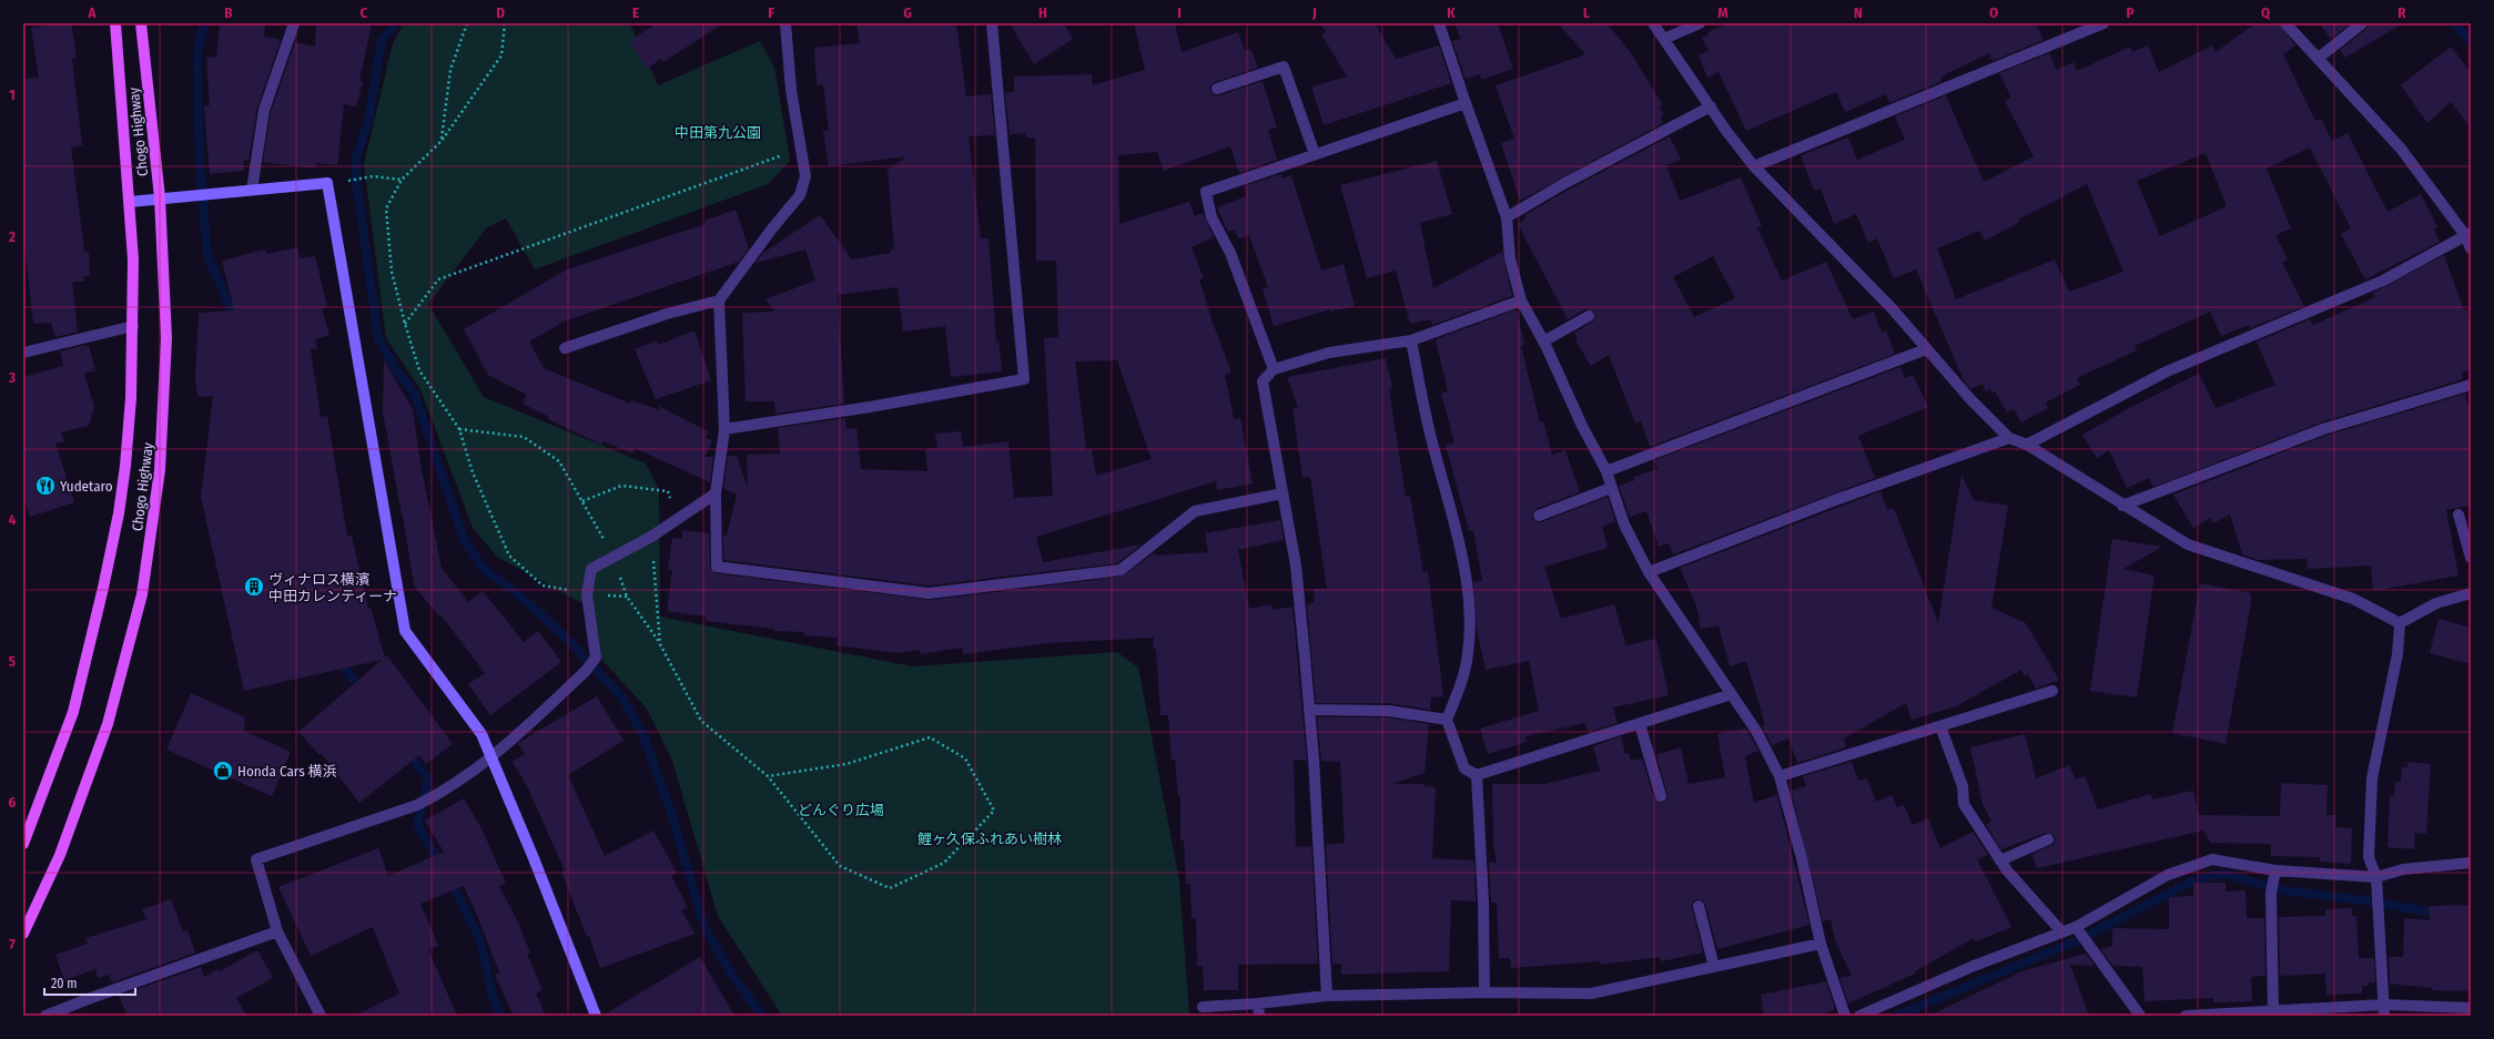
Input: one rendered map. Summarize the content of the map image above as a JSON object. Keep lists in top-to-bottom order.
{
  "streets": {
    "main road": ["Chogo Highway"]
  },
  "parks": ["中田第九公園", "どんぐり広場", "鯉ヶ久保ふれあい樹林"],
  "places": {
    "restaurant": ["Yudetaro"],
    "building": ["ヴィナロス横濱 中田カレンティーナ"],
    "shop": ["Honda Cars 横浜"]
  },
  "scale_bar": "20 m",
  "grid": {
    "columns": [
      "A",
      "B",
      "C",
      "D",
      "E",
      "F",
      "G",
      "H",
      "I",
      "J",
      "K",
      "L",
      "M",
      "N",
      "O",
      "P",
      "Q",
      "R"
    ],
    "rows": [
      "1",
      "2",
      "3",
      "4",
      "5",
      "6",
      "7"
    ]
  }
}
